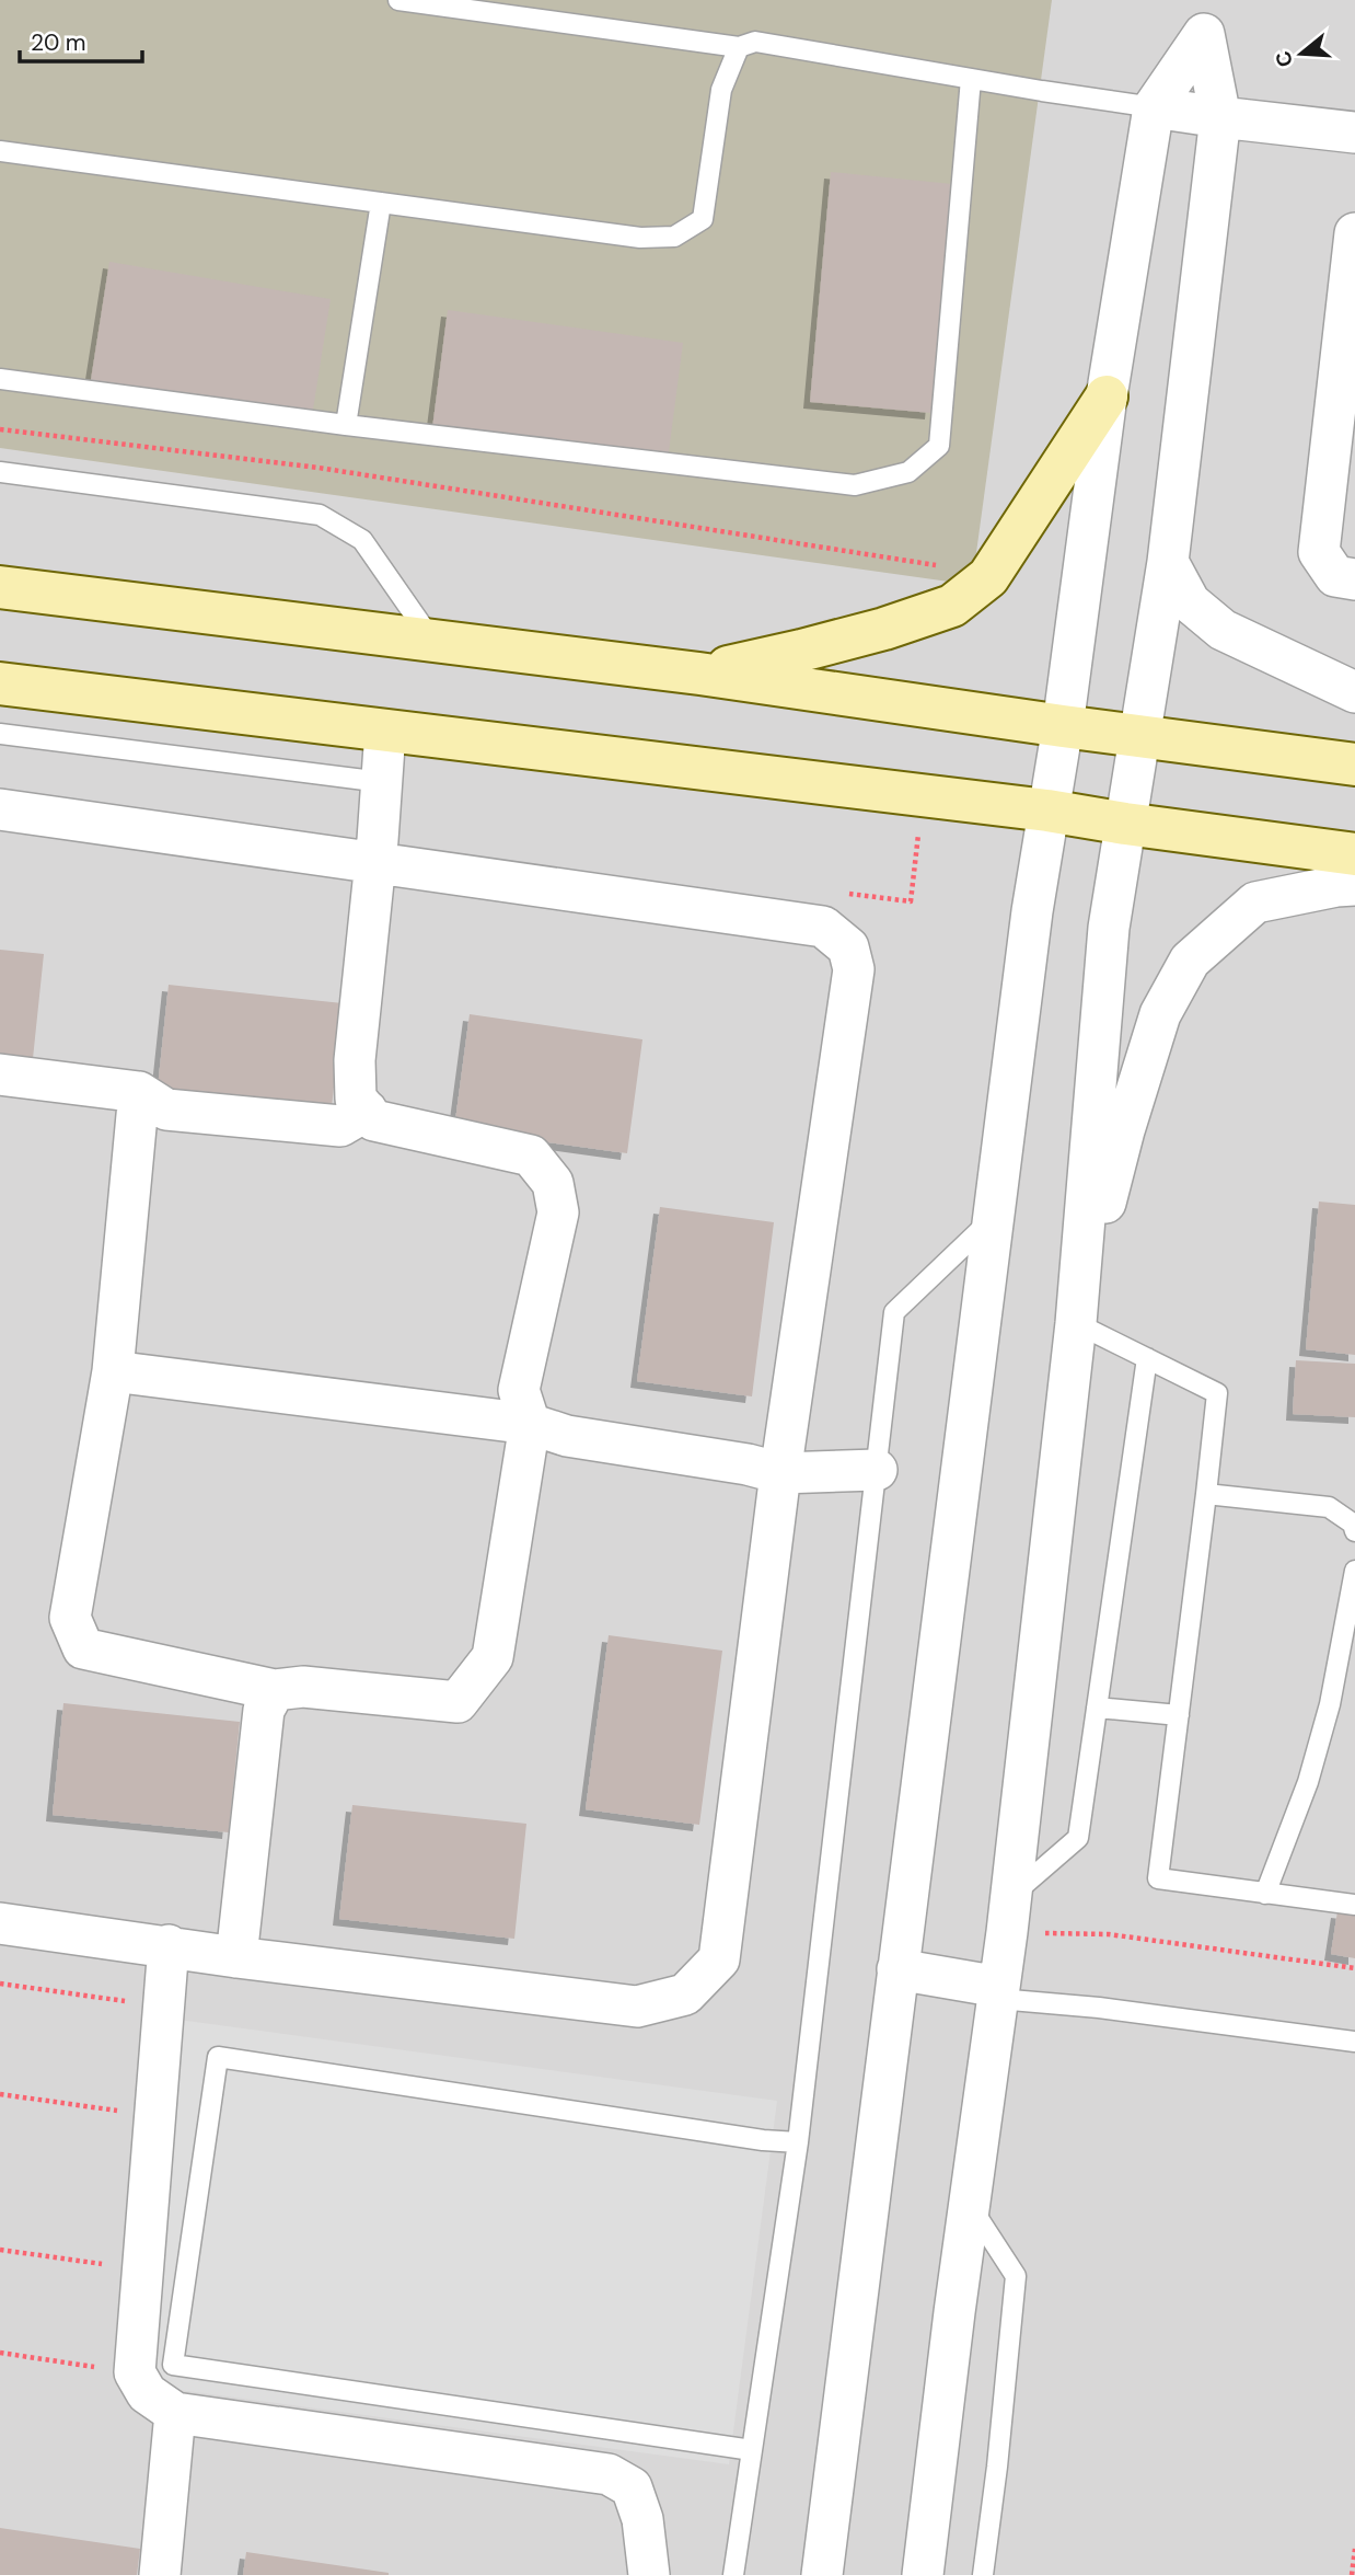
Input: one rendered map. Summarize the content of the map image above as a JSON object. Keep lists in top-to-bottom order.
{
  "scale_bar": "20 m",
  "north": "left"
}
